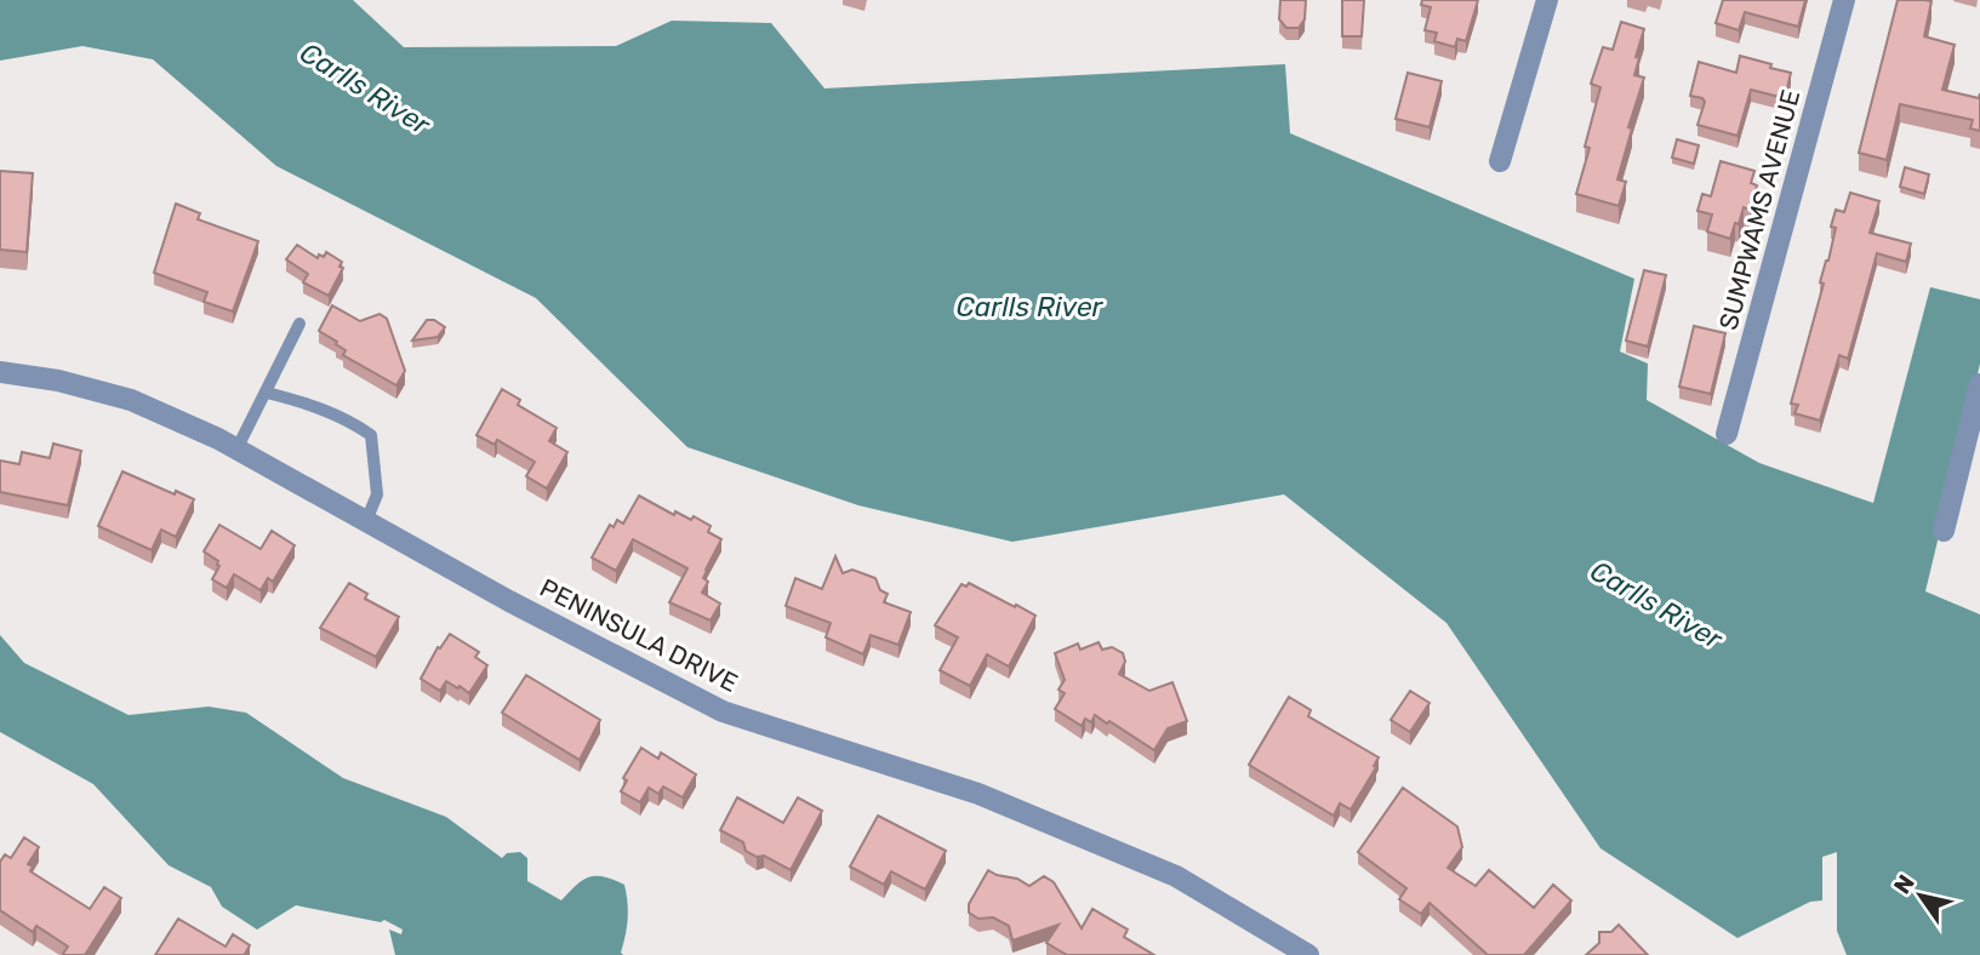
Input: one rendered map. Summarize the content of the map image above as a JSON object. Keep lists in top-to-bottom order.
{
  "streets": {
    "street": ["SUMPWAMS AVENUE", "PENINSULA DRIVE"]
  },
  "water": ["Carlls River"],
  "north": "top left"
}
